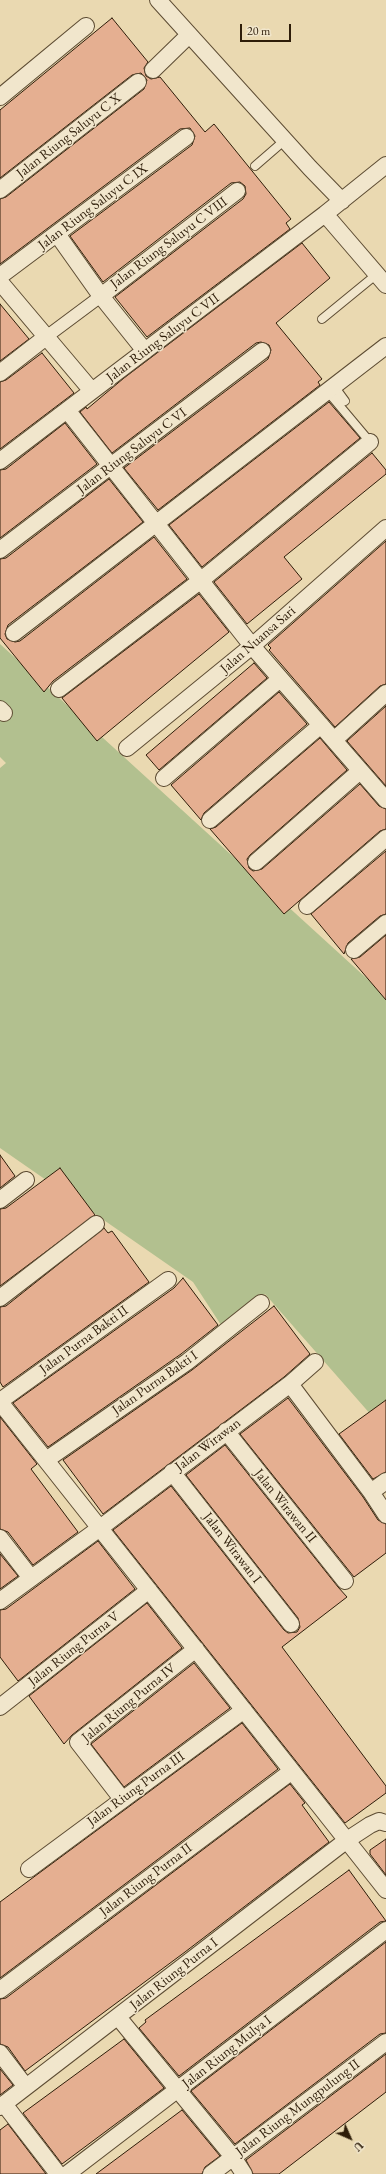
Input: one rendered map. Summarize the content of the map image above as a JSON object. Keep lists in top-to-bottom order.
{
  "streets": {
    "street": [
      "Jalan Riung Saluyu C X",
      "Jalan Riung Saluyu C IX",
      "Jalan Riung Saluyu C VIII",
      "Jalan Riung Saluyu C VII",
      "Jalan Riung Saluyu C VI",
      "Jalan Nuansa Sari",
      "Jalan Purna Bakti II",
      "Jalan Purna Bakti I",
      "Jalan Wirawan",
      "Jalan Wirawan II",
      "Jalan Wirawan I",
      "Jalan Riung Purna V",
      "Jalan Riung Purna IV",
      "Jalan Riung Purna III",
      "Jalan Riung Purna II",
      "Jalan Riung Purna I",
      "Jalan Riung Mulya I",
      "Jalan Riung Mungpulung II"
    ]
  },
  "crossings": [
    ["Jalan Wirawan", "Jalan Wirawan II"],
    ["Jalan Wirawan", "Jalan Wirawan I"],
    ["Jalan Riung Purna IV", "Jalan Riung Purna III"]
  ],
  "scale_bar": "20 m",
  "north": "bottom right"
}
